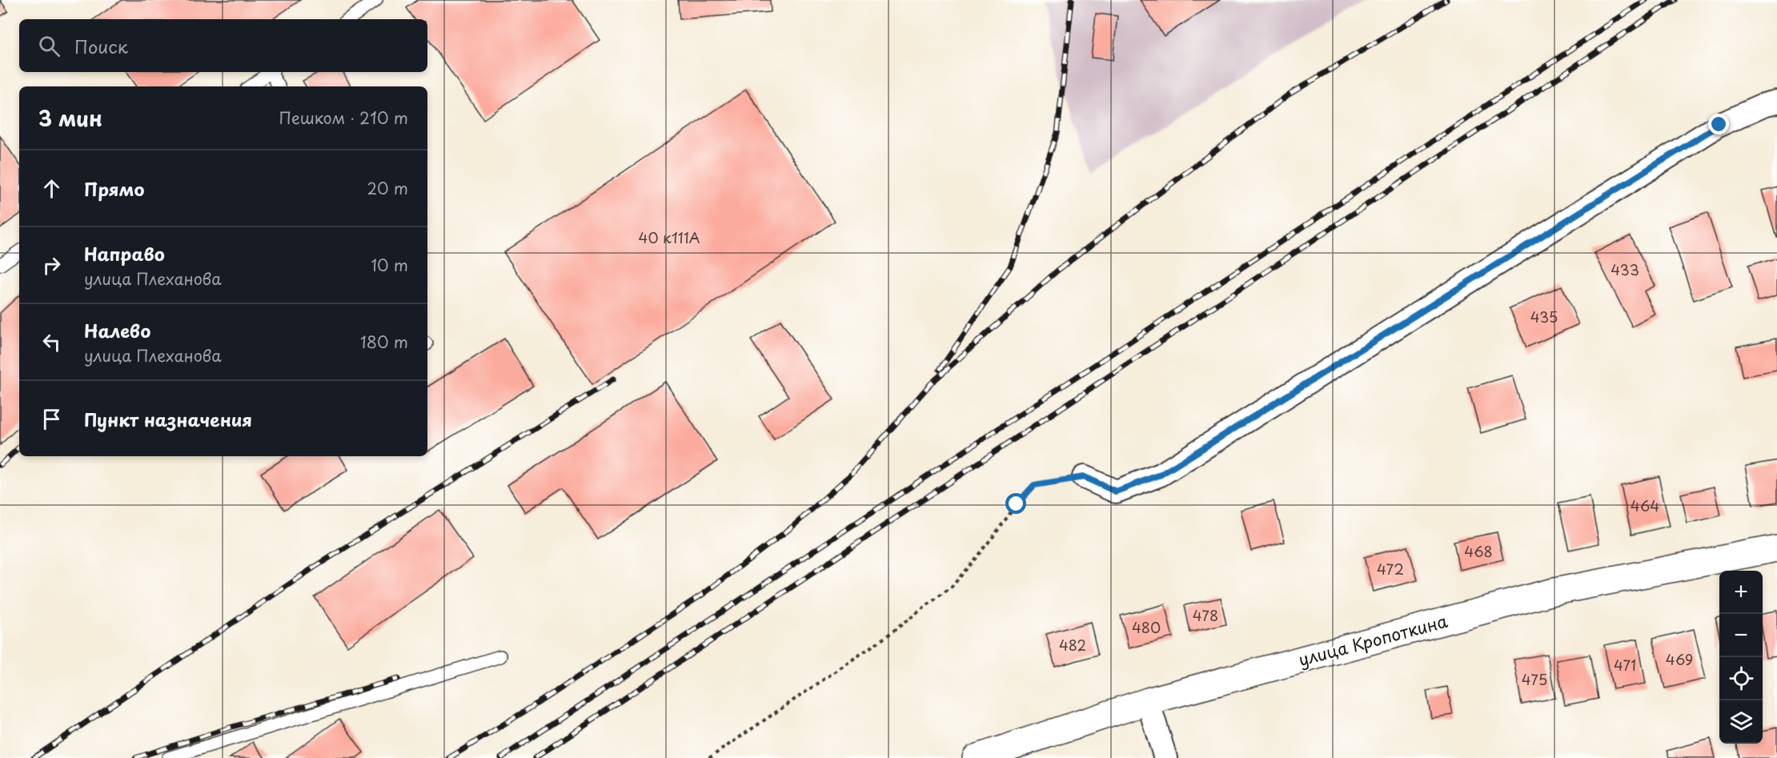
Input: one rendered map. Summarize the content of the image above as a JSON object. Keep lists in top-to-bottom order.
{
  "streets": {
    "main road": ["улица Кропоткина"]
  },
  "house_numbers": [
    "40 к111А",
    "433",
    "435",
    "464",
    "468",
    "472",
    "478",
    "480",
    "482",
    "469",
    "471",
    "475"
  ],
  "page": {
    "search": "Поиск",
    "heading": ["3 мин", "Пешком · 210 m"],
    "list": [
      ["Прямо", "20 m"],
      ["Направо", "улица Плеханова", "10 m"],
      ["Налево", "улица Плеханова", "180 m"],
      "Пункт назначения"
    ],
    "map_buttons": ["+", "−"]
  }
}
